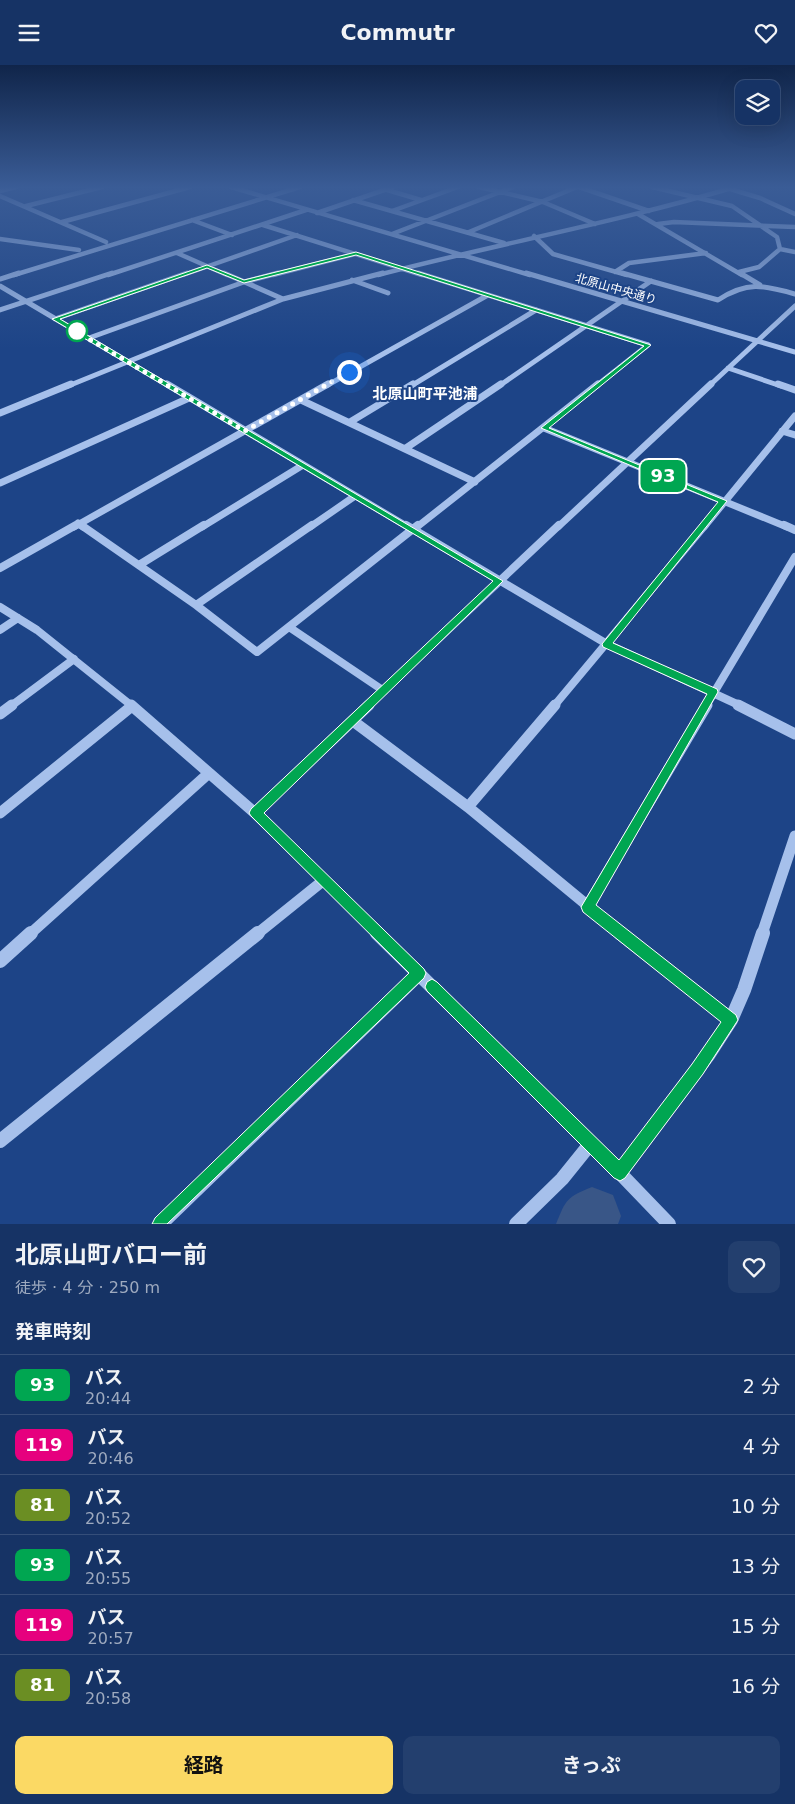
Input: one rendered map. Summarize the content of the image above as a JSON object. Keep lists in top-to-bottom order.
{
  "streets": {
    "street": ["北原山中央通り"]
  },
  "districts": ["北原山町平池浦"],
  "lines": ["bus line 93"],
  "page": {
    "header": "Commutr",
    "on_map": "93",
    "heading": [
      ["北原山町バロー前", "徒歩 · 4 分 · 250 m"],
      "発車時刻"
    ],
    "list": [
      {
        "mark": "93",
        "name": "バス",
        "note": "20:44",
        "value": "2 分"
      },
      {
        "mark": "119",
        "name": "バス",
        "note": "20:46",
        "value": "4 分"
      },
      {
        "mark": "81",
        "name": "バス",
        "note": "20:52",
        "value": "10 分"
      },
      {
        "mark": "93",
        "name": "バス",
        "note": "20:55",
        "value": "13 分"
      },
      {
        "mark": "119",
        "name": "バス",
        "note": "20:57",
        "value": "15 分"
      },
      {
        "mark": "81",
        "name": "バス",
        "note": "20:58",
        "value": "16 分"
      }
    ],
    "buttons": ["経路", "きっぷ"]
  }
}
